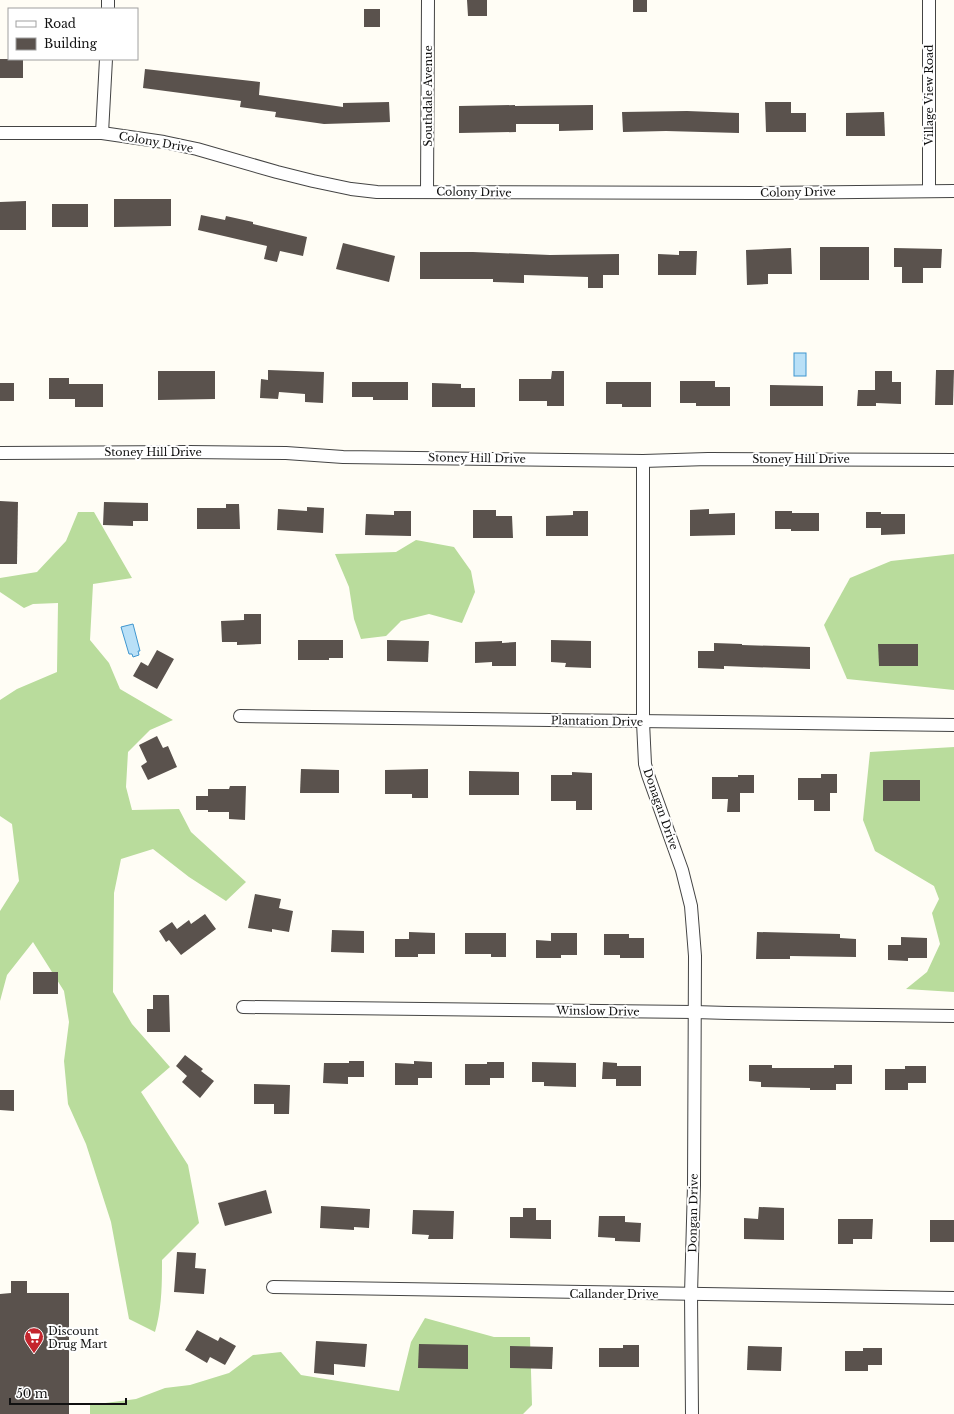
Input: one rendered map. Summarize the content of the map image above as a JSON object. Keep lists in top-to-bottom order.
{
  "streets": {
    "street": [
      "Village View Road",
      "Southdale Avenue",
      "Colony Drive",
      "Stoney Hill Drive",
      "Plantation Drive",
      "Donagan Drive",
      "Winslow Drive",
      "Dongan Drive",
      "Callander Drive"
    ]
  },
  "crossings": [
    ["Village View Road", "Colony Drive"],
    ["Southdale Avenue", "Colony Drive"],
    ["Stoney Hill Drive", "Donagan Drive"],
    ["Plantation Drive", "Donagan Drive"],
    ["Donagan Drive", "Winslow Drive"],
    ["Donagan Drive", "Dongan Drive"],
    ["Winslow Drive", "Dongan Drive"],
    ["Dongan Drive", "Callander Drive"]
  ],
  "places": {
    "supermarket": ["Discount Drug Mart"]
  },
  "legend": ["Road", "Building"],
  "scale_bar": "50 m"
}
